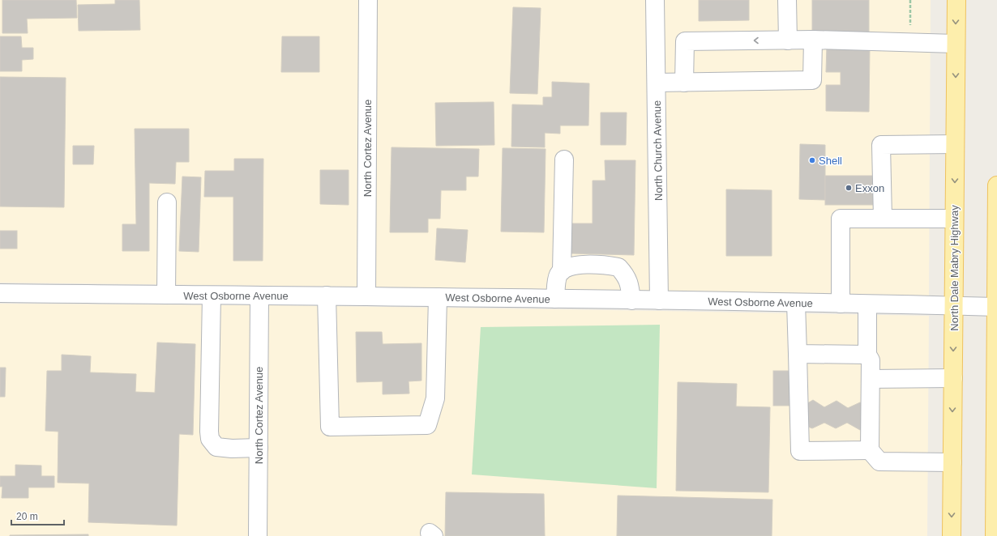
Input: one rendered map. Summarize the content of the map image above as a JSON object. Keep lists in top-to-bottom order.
{
  "streets": {
    "main road": ["North Dale Mabry Highway"],
    "street": ["North Cortez Avenue", "North Church Avenue", "West Osborne Avenue"]
  },
  "crossings": [
    ["North Cortez Avenue", "West Osborne Avenue"],
    ["North Church Avenue", "West Osborne Avenue"],
    ["North Dale Mabry Highway", "West Osborne Avenue"]
  ],
  "places": ["Shell", "Exxon"],
  "scale_bar": "20 m"
}
